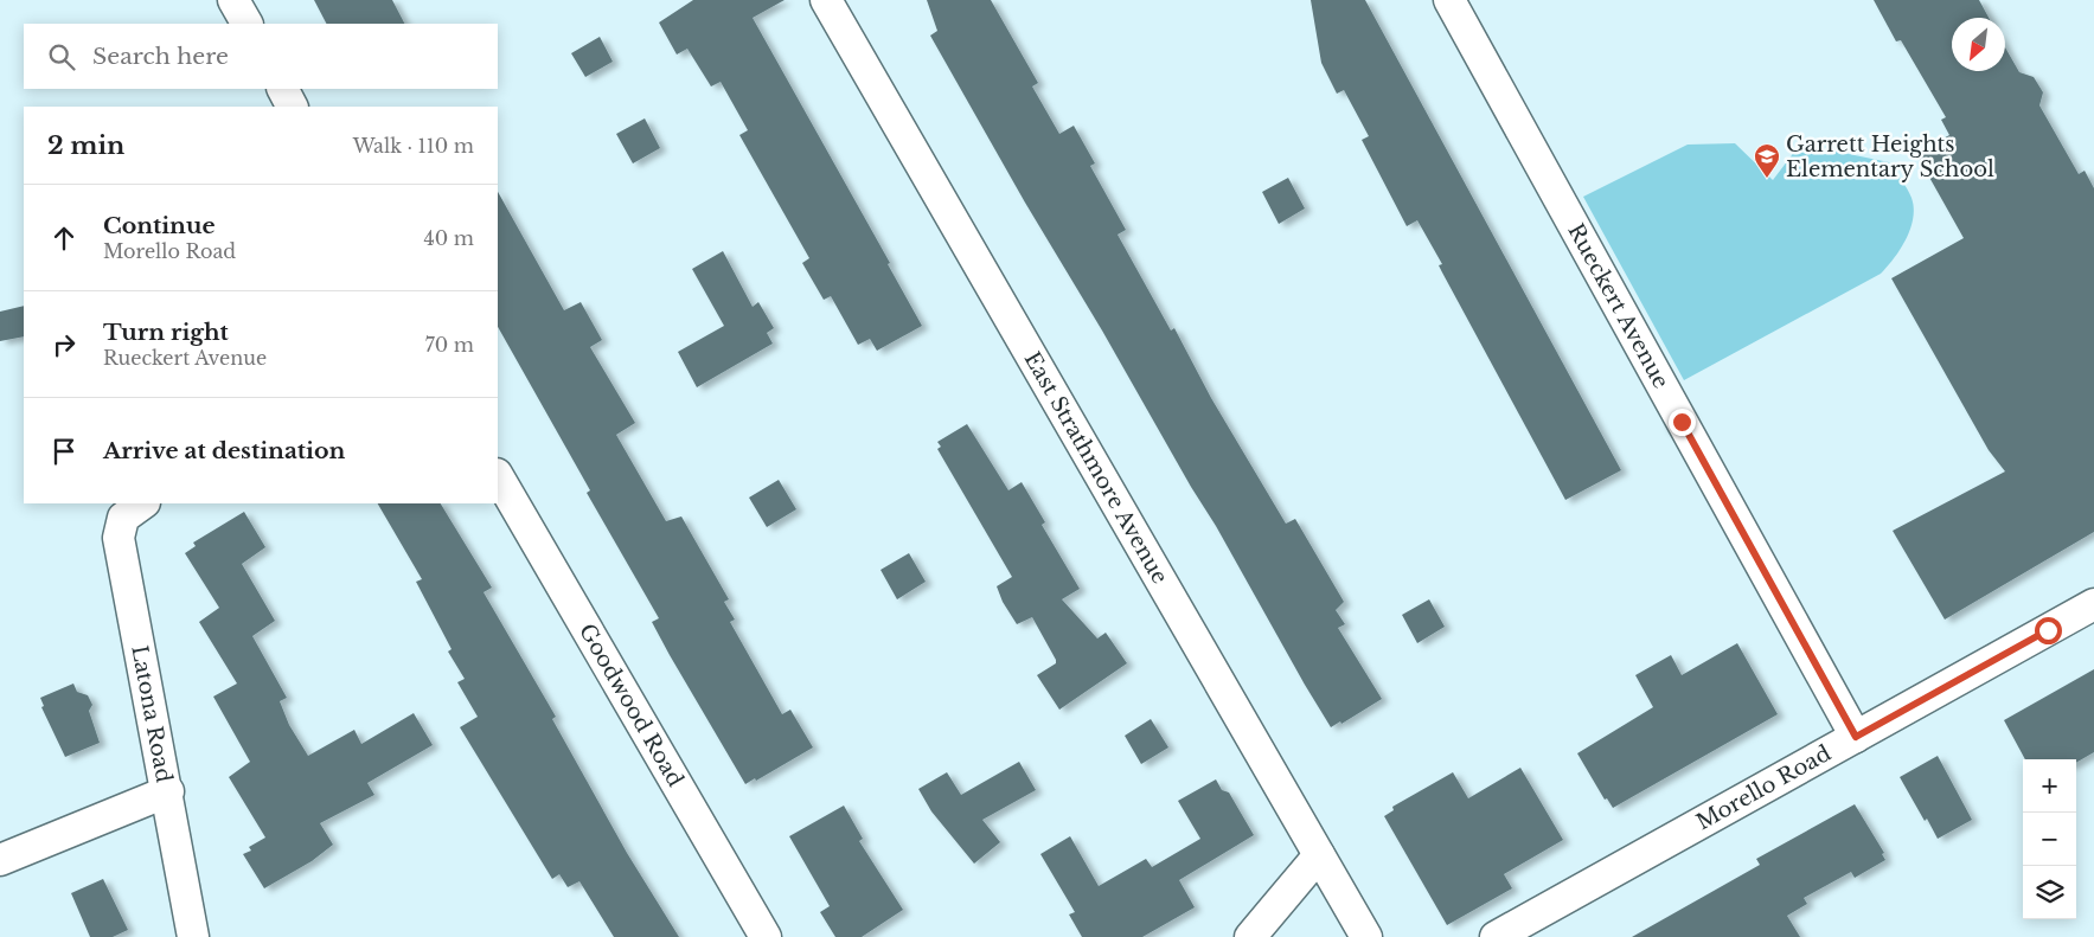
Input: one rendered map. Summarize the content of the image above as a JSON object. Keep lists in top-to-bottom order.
{
  "streets": {
    "street": [
      "Rueckert Avenue",
      "East Strathmore Avenue",
      "Goodwood Road",
      "Latona Road",
      "Morello Road"
    ]
  },
  "crossings": [
    ["Rueckert Avenue", "Morello Road"]
  ],
  "places": {
    "school or university": ["Garrett Heights Elementary School"]
  },
  "north": "bottom left",
  "page": {
    "search": "Search here",
    "heading": ["2 min", "Walk · 110 m"],
    "list": [
      ["Continue", "Morello Road", "40 m"],
      ["Turn right", "Rueckert Avenue", "70 m"],
      "Arrive at destination"
    ],
    "map_buttons": ["+", "−"]
  }
}
